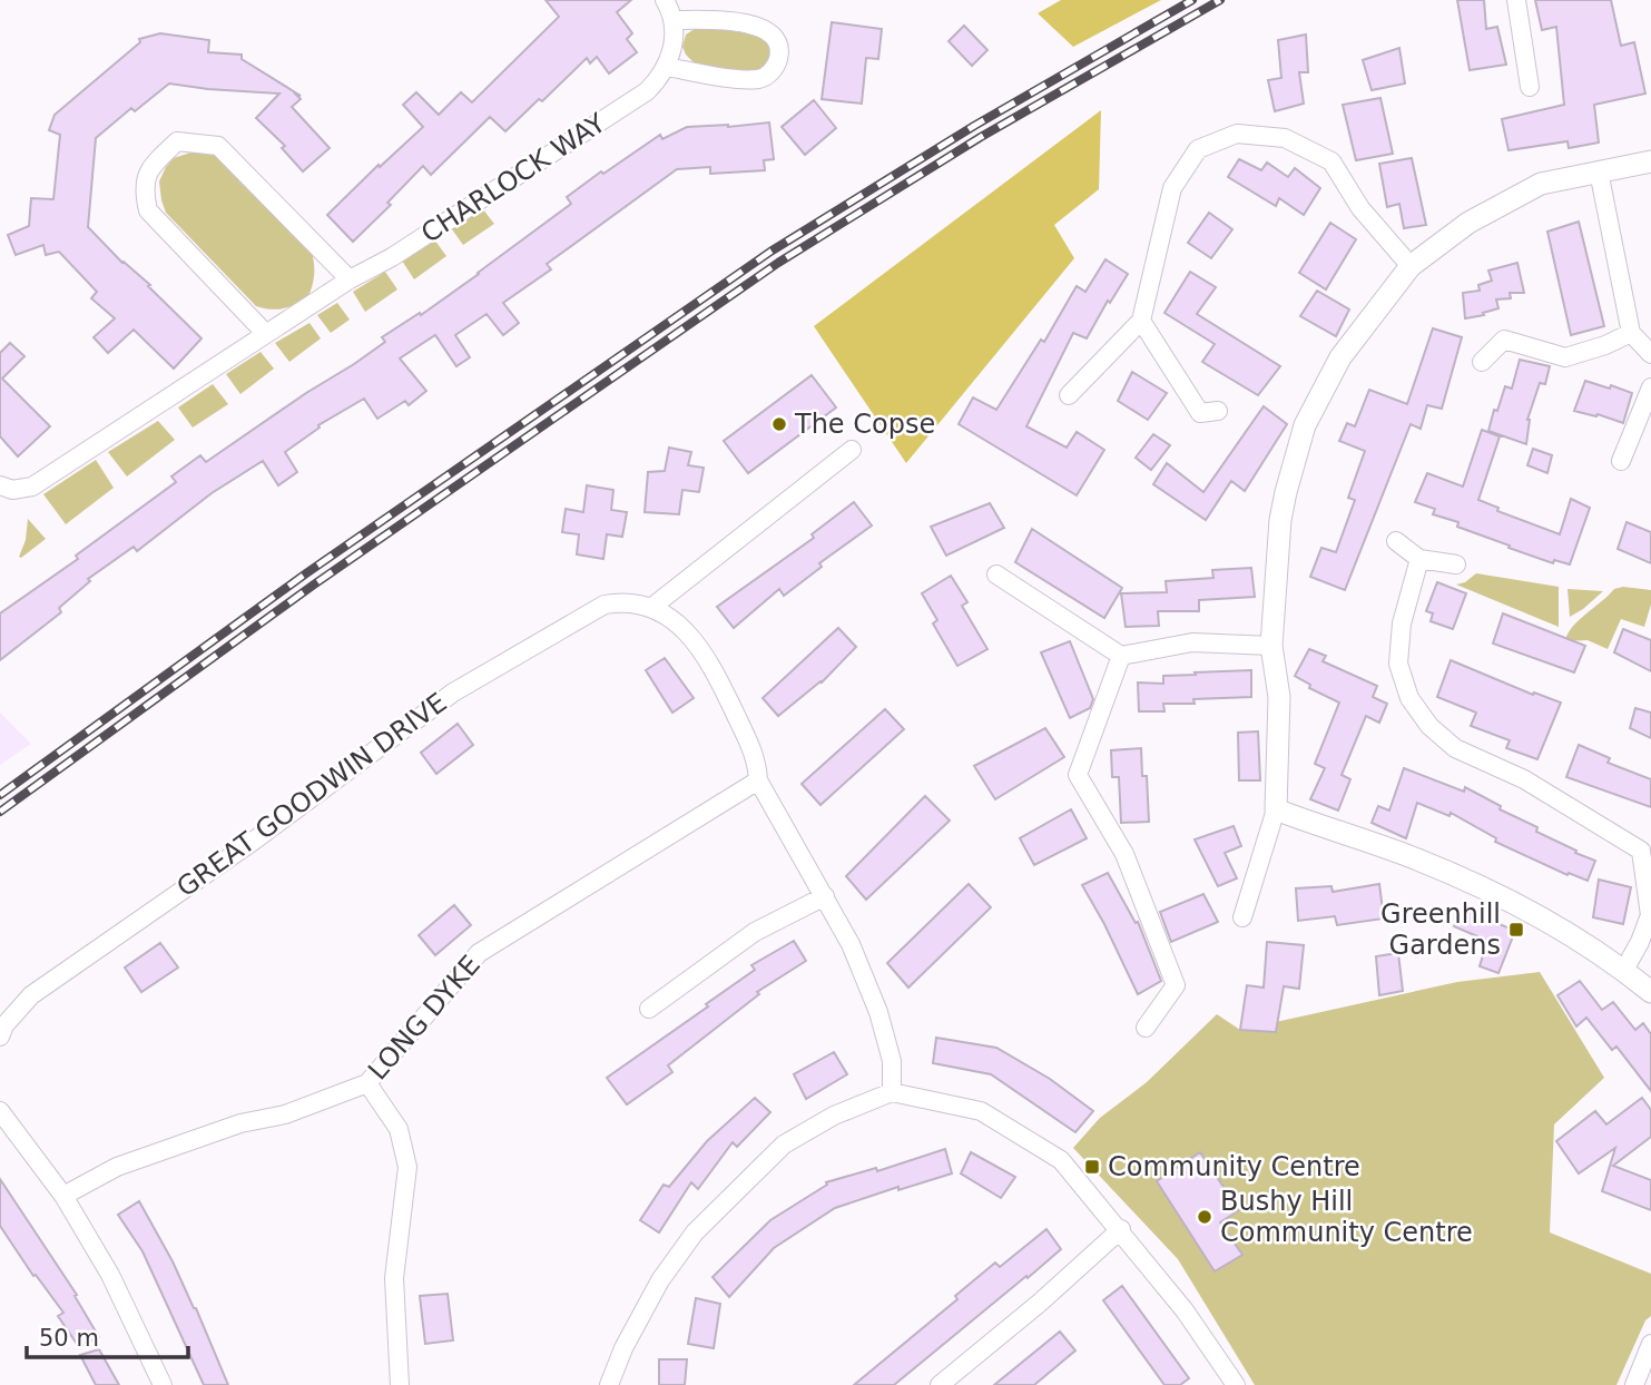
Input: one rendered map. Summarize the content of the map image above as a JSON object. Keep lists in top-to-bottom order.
{
  "streets": {
    "street": ["CHARLOCK WAY", "GREAT GOODWIN DRIVE", "LONG DYKE"]
  },
  "places": {
    "other": ["The Copse", "Bushy Hill Community Centre"],
    "transit": ["Greenhill Gardens", "Community Centre"]
  },
  "scale_bar": "50 m"
}
